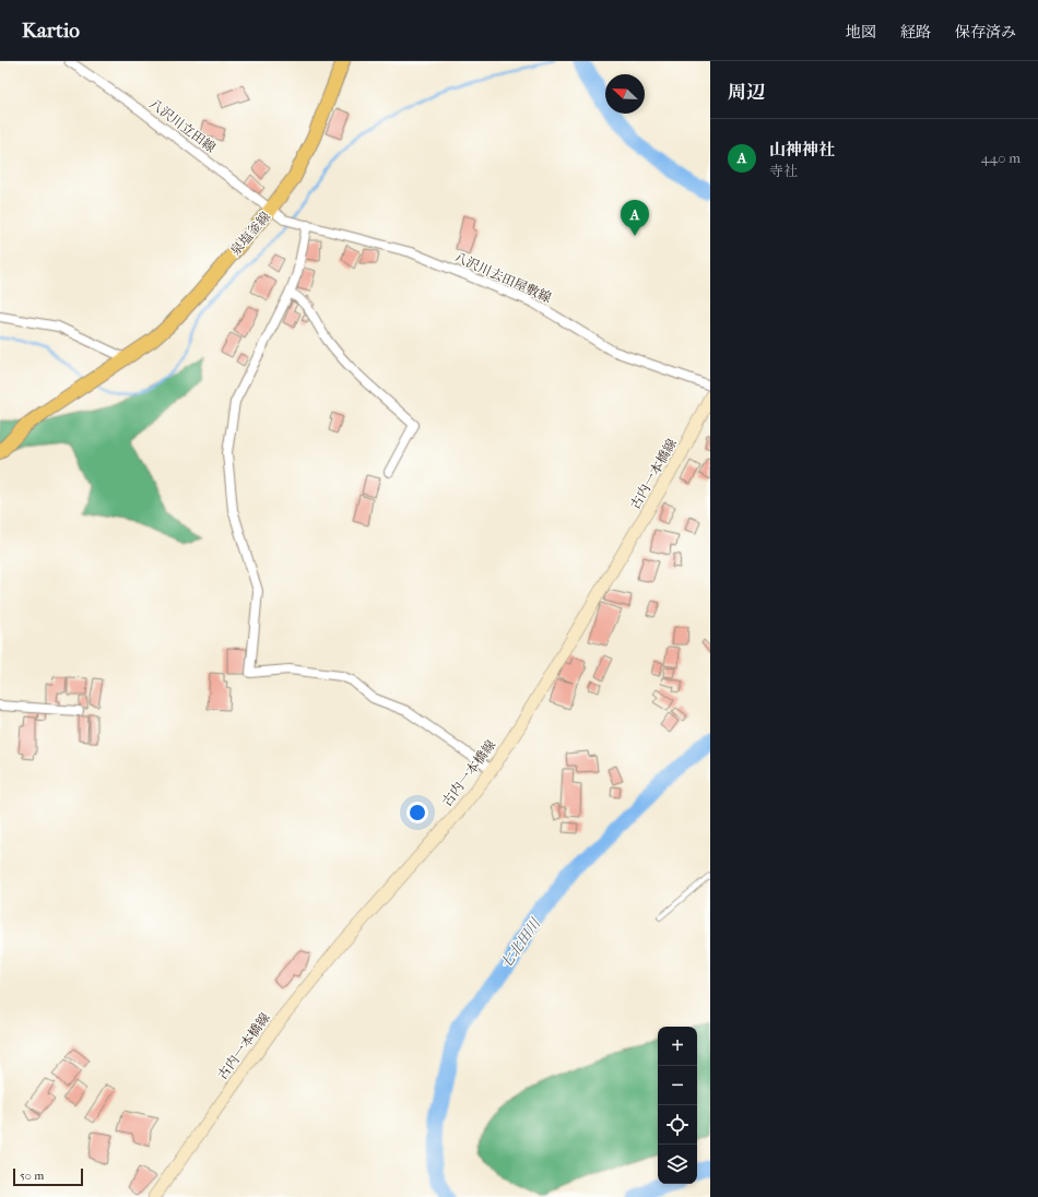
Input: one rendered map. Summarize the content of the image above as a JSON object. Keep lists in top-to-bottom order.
{
  "streets": {
    "main road": ["泉塩釜線"],
    "street": ["八沢川立田線", "八沢川去田屋敷線", "古内一本橋線"]
  },
  "crossings": [
    ["八沢川立田線", "泉塩釜線"],
    ["八沢川立田線", "八沢川去田屋敷線"]
  ],
  "water": ["七北田川"],
  "scale_bar": "50 m",
  "north": "top left",
  "page": {
    "header": "Kartio",
    "nav": ["地図", "経路", "保存済み"],
    "heading": "周辺",
    "list": [
      {
        "mark": "A",
        "name": "山神神社",
        "note": "寺社",
        "value": "440 m"
      }
    ],
    "pins": "A",
    "map_buttons": ["+", "−"],
    "scale": "50 m"
  }
}
